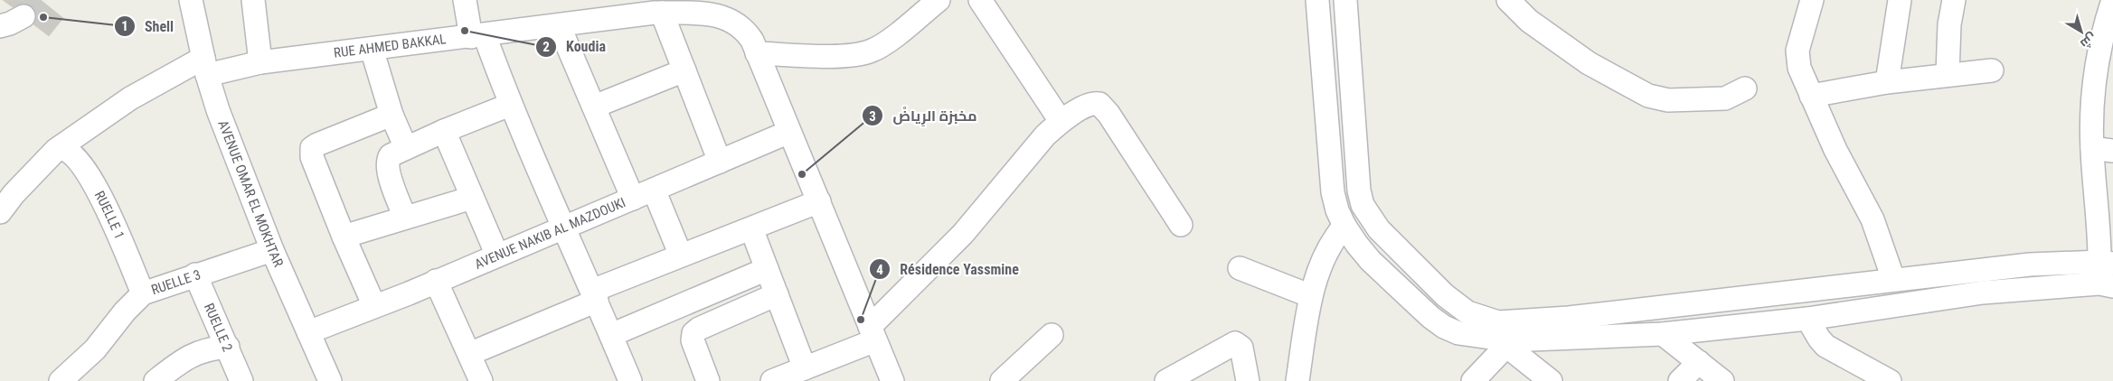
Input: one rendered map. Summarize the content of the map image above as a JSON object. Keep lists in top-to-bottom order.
{
  "streets": {
    "street": [
      "RUE AHMED BAKKAL",
      "AVENUE OMAR EL MOKHTAR",
      "RUELLE 1",
      "AVENUE NAKIB AL MAZDOUKI",
      "RUELLE 3",
      "RUELLE 2"
    ]
  },
  "crossings": [
    ["RUE AHMED BAKKAL", "AVENUE OMAR EL MOKHTAR"],
    ["RUE AHMED BAKKAL", "AVENUE NAKIB AL MAZDOUKI"],
    ["AVENUE OMAR EL MOKHTAR", "AVENUE NAKIB AL MAZDOUKI"],
    ["AVENUE OMAR EL MOKHTAR", "RUELLE 3"],
    ["RUELLE 1", "RUELLE 3"],
    ["RUELLE 3", "RUELLE 2"]
  ],
  "places": [
    "Shell",
    "Koudia",
    "مخبزة الرِياضْ",
    "Résidence Yassmine"
  ],
  "north": "bottom right"
}
